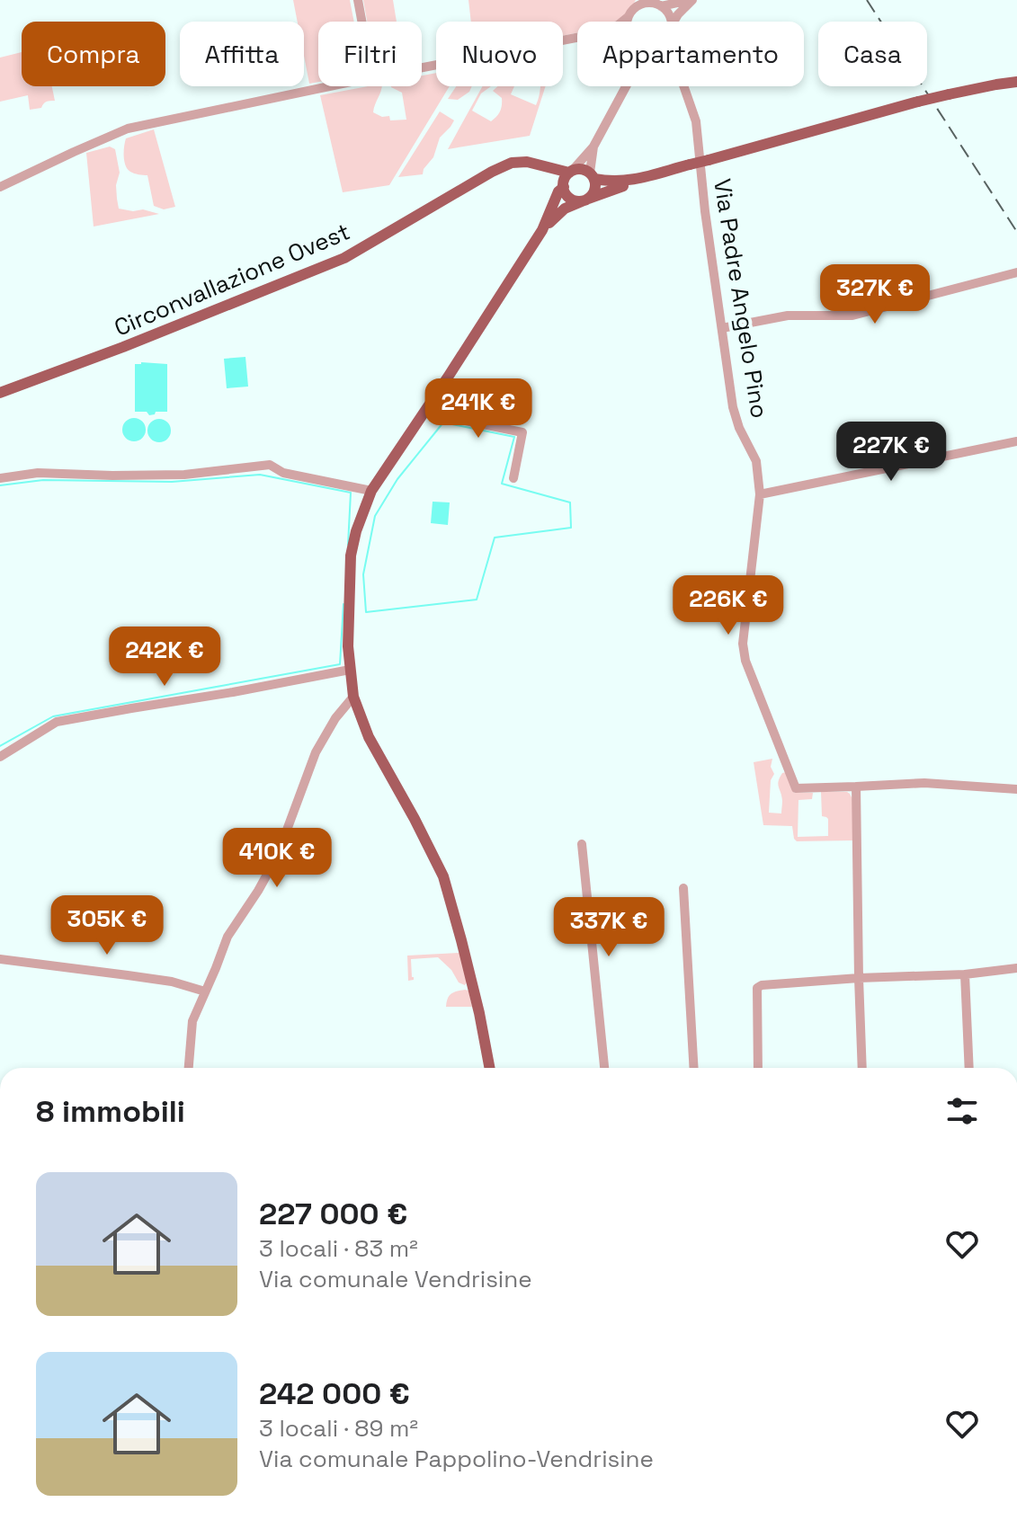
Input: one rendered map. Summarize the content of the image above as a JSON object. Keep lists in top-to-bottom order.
{
  "streets": {
    "main road": ["Circonvallazione Ovest"],
    "street": ["Via Padre Angelo Pino"]
  },
  "page": {
    "chip": [
      "Compra",
      "Affitta",
      "Filtri",
      "Nuovo",
      "Appartamento",
      "Casa"
    ],
    "price": [
      "327K €",
      "241K €",
      "227K €",
      "226K €",
      "242K €",
      "410K €",
      "305K €",
      "337K €"
    ],
    "heading": "8 immobili",
    "list": [
      {
        "name": "227 000 €",
        "note": "3 locali · 83 m² · Via comunale Vendrisine"
      },
      {
        "name": "242 000 €",
        "note": "3 locali · 89 m² · Via comunale Pappolino-Vendrisine"
      }
    ]
  }
}
